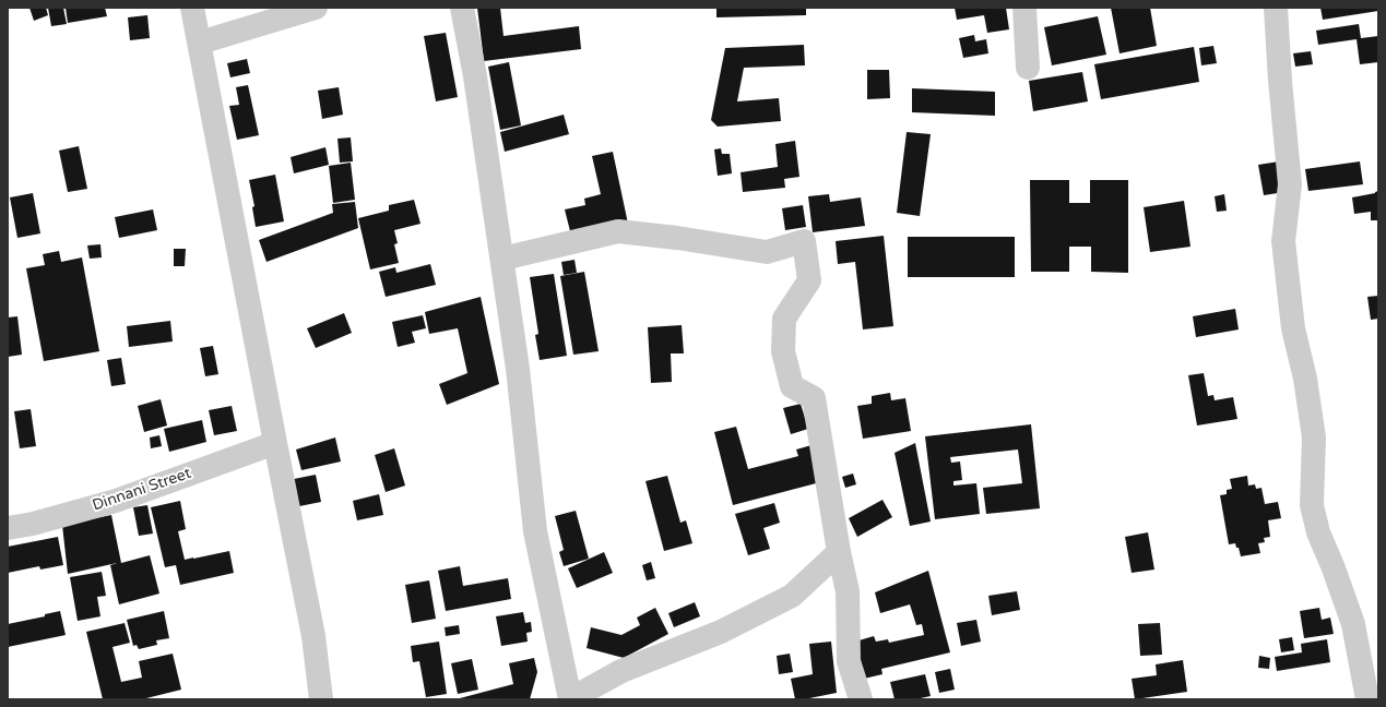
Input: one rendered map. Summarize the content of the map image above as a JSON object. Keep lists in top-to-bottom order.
{
  "streets": {
    "street": ["Dinnani Street"]
  }
}
